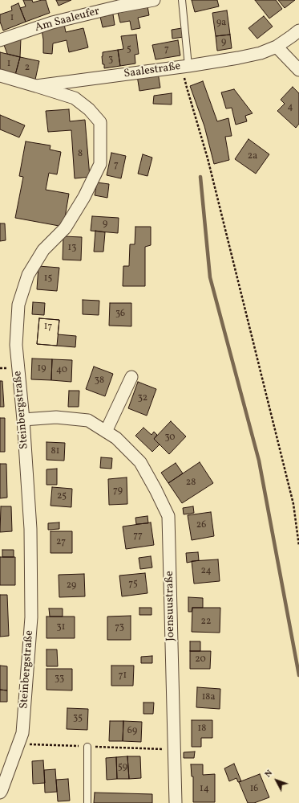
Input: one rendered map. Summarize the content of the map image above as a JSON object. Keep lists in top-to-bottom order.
{
  "streets": {
    "street": [
      "Am Saaleufer",
      "Saalestraße",
      "Steinbergstraße",
      "Joensuustraße"
    ]
  },
  "crossings": [
    ["Saalestraße", "Steinbergstraße"],
    ["Steinbergstraße", "Joensuustraße"]
  ],
  "house_numbers": [
    "1",
    "9a",
    "9",
    "5",
    "7",
    "3",
    "1",
    "2",
    "4",
    "8",
    "2a",
    "7",
    "9",
    "13",
    "15",
    "36",
    "17",
    "19",
    "40",
    "38",
    "32",
    "30",
    "81",
    "28",
    "79",
    "25",
    "26",
    "77",
    "27",
    "24",
    "75",
    "29",
    "22",
    "31",
    "73",
    "20",
    "71",
    "33",
    "18a",
    "35",
    "18",
    "69",
    "59",
    "14",
    "16"
  ],
  "north": "top left"
}
